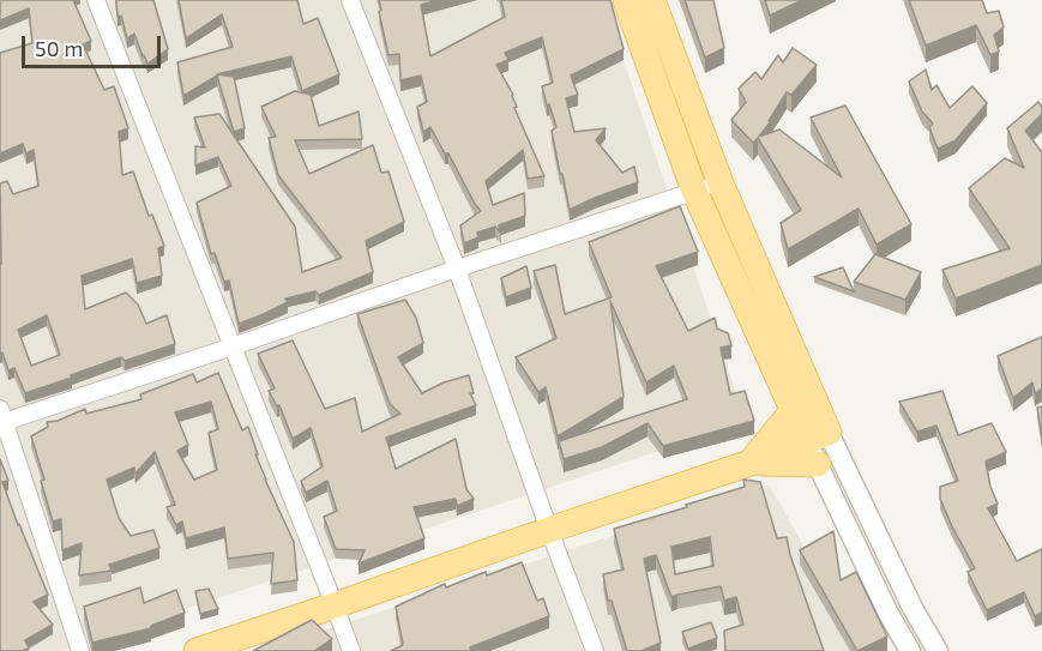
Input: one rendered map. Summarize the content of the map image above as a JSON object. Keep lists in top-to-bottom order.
{
  "scale_bar": "50 m"
}
